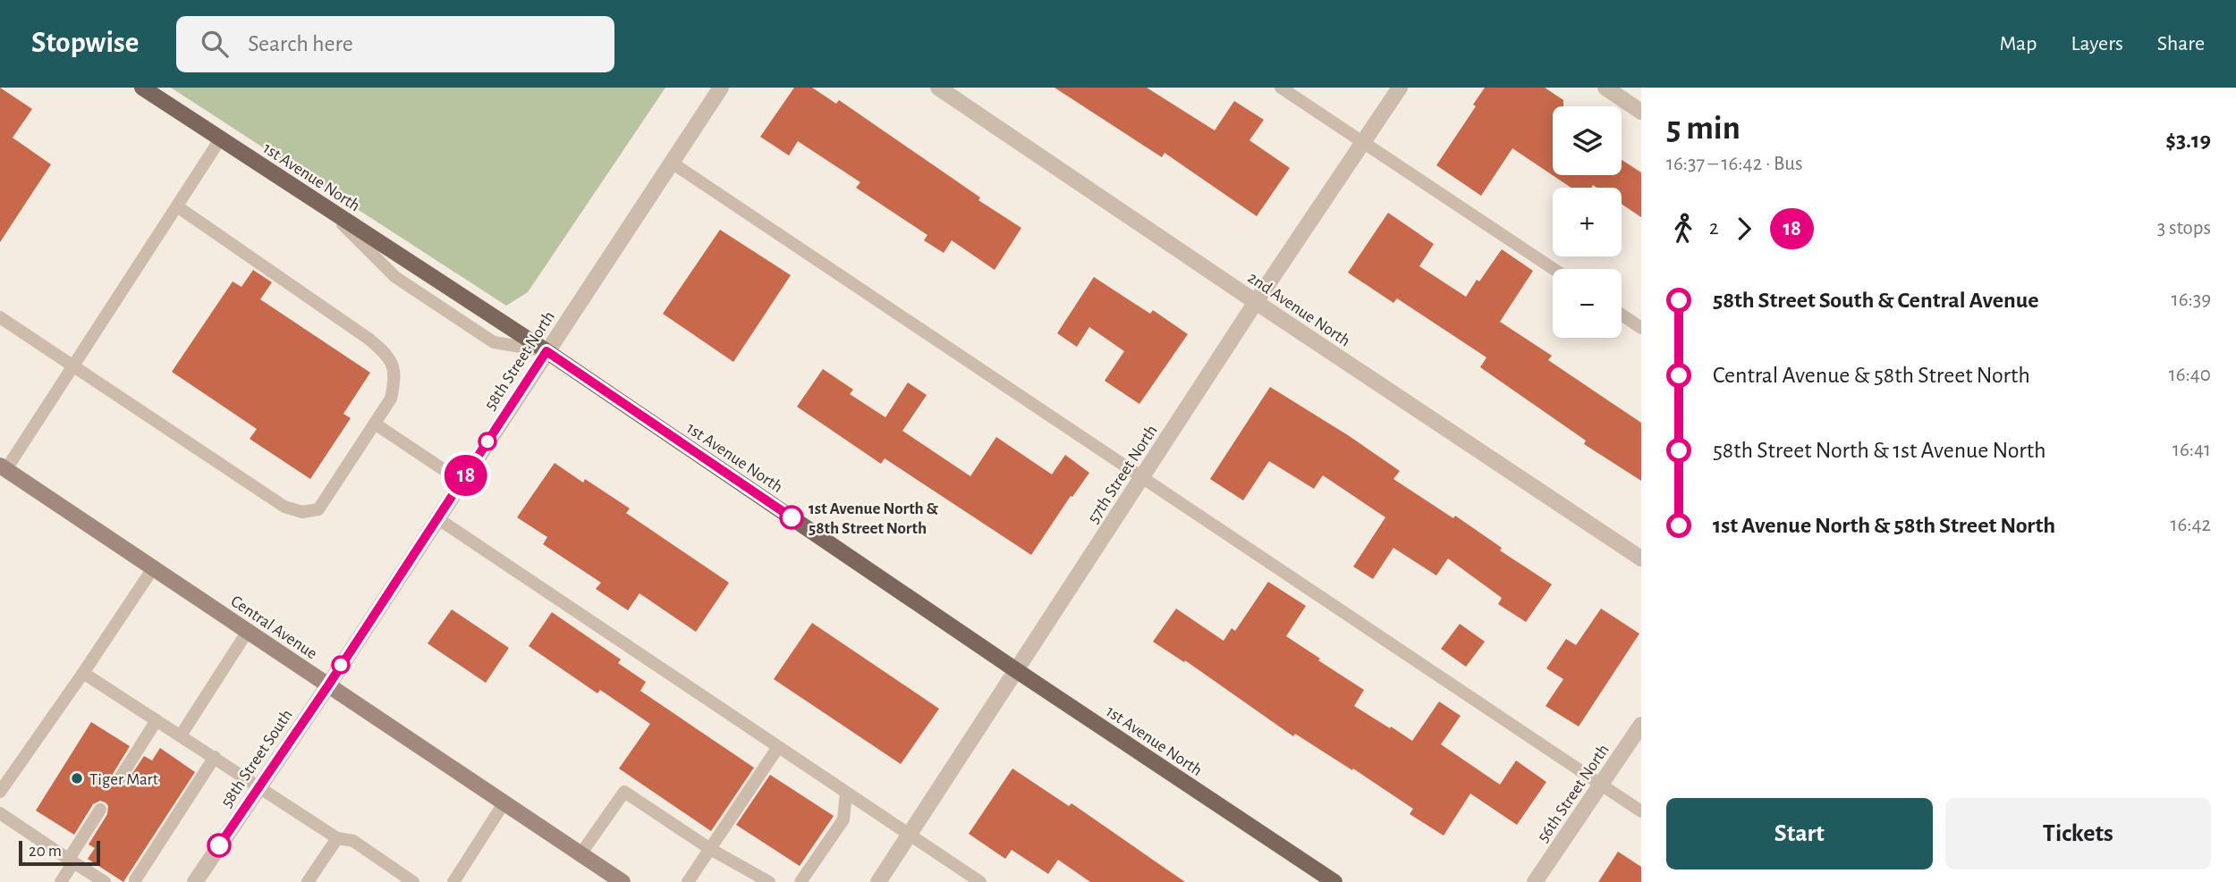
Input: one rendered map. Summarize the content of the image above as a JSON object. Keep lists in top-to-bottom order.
{
  "streets": {
    "main road": ["1st Avenue North", "Central Avenue"],
    "street": [
      "2nd Avenue North",
      "58th Street North",
      "57th Street North",
      "58th Street South",
      "56th Street North"
    ]
  },
  "crossings": [
    ["1st Avenue North", "58th Street North"],
    ["1st Avenue North", "57th Street North"],
    ["2nd Avenue North", "57th Street North"],
    ["58th Street North", "Central Avenue"],
    ["58th Street North", "58th Street South"],
    ["Central Avenue", "58th Street South"]
  ],
  "places": ["1st Avenue North & 58th Street North", "Tiger Mart"],
  "lines": ["bus line 18"],
  "scale_bar": "20 m",
  "page": {
    "header": "Stopwise",
    "search": "Search here",
    "nav": ["Map", "Layers", "Share"],
    "on_map": "18",
    "heading": ["5 min", "16:37 – 16:42 · Bus", "$3.19"],
    "map_buttons": ["+", "−"],
    "legs": ["2", "18", "3 stops"],
    "list": [
      {
        "name": "58th Street South & Central Avenue",
        "value": "16:39"
      },
      {
        "name": "Central Avenue & 58th Street North",
        "value": "16:40"
      },
      {
        "name": "58th Street North & 1st Avenue North",
        "value": "16:41"
      },
      {
        "name": "1st Avenue North & 58th Street North",
        "value": "16:42"
      }
    ],
    "buttons": ["Start", "Tickets"],
    "scale": "20 m"
  }
}
